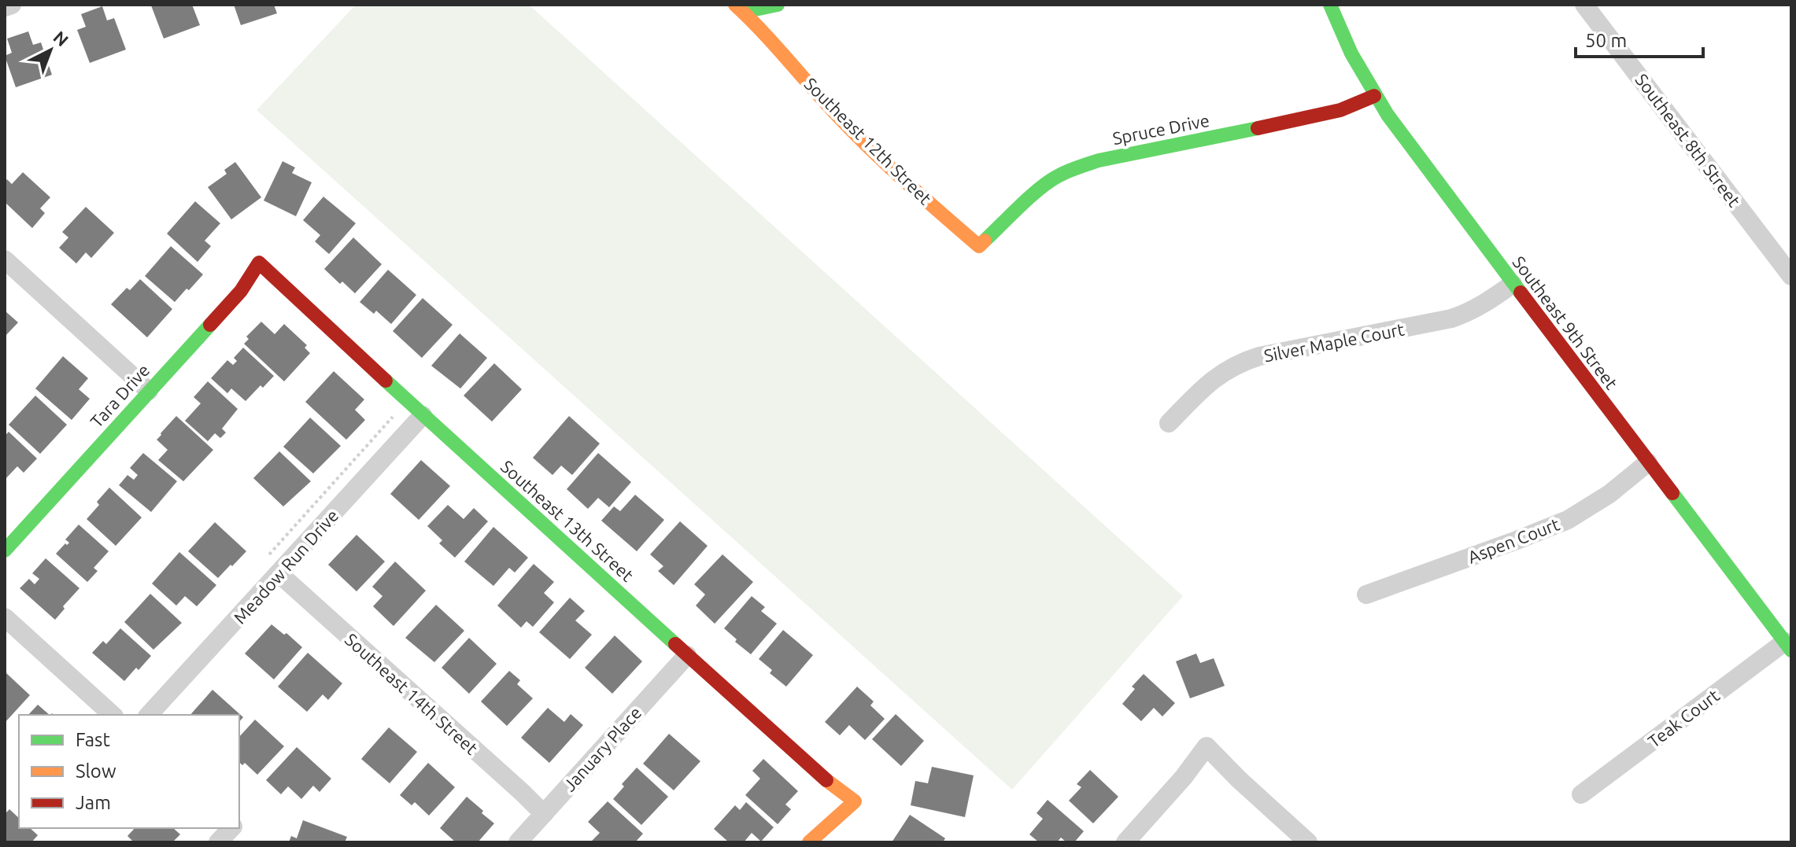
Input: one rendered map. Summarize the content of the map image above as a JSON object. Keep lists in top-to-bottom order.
{
  "streets": {
    "street": [
      "Spruce Drive",
      "Southeast 8th Street",
      "Southeast 12th Street",
      "Southeast 9th Street",
      "Silver Maple Court",
      "Tara Drive",
      "Southeast 13th Street",
      "Aspen Court",
      "Meadow Run Drive",
      "Southeast 14th Street",
      "Teak Court",
      "January Place"
    ]
  },
  "crossings": [
    ["Spruce Drive", "Southeast 12th Street"],
    ["Spruce Drive", "Southeast 9th Street"],
    ["Southeast 9th Street", "Silver Maple Court"],
    ["Southeast 9th Street", "Aspen Court"],
    ["Southeast 9th Street", "Teak Court"],
    ["Tara Drive", "Southeast 13th Street"],
    ["Southeast 13th Street", "Meadow Run Drive"],
    ["Southeast 13th Street", "January Place"],
    ["Meadow Run Drive", "Southeast 14th Street"],
    ["Southeast 14th Street", "January Place"]
  ],
  "legend": ["Fast", "Slow", "Jam"],
  "scale_bar": "50 m",
  "north": "top right"
}
